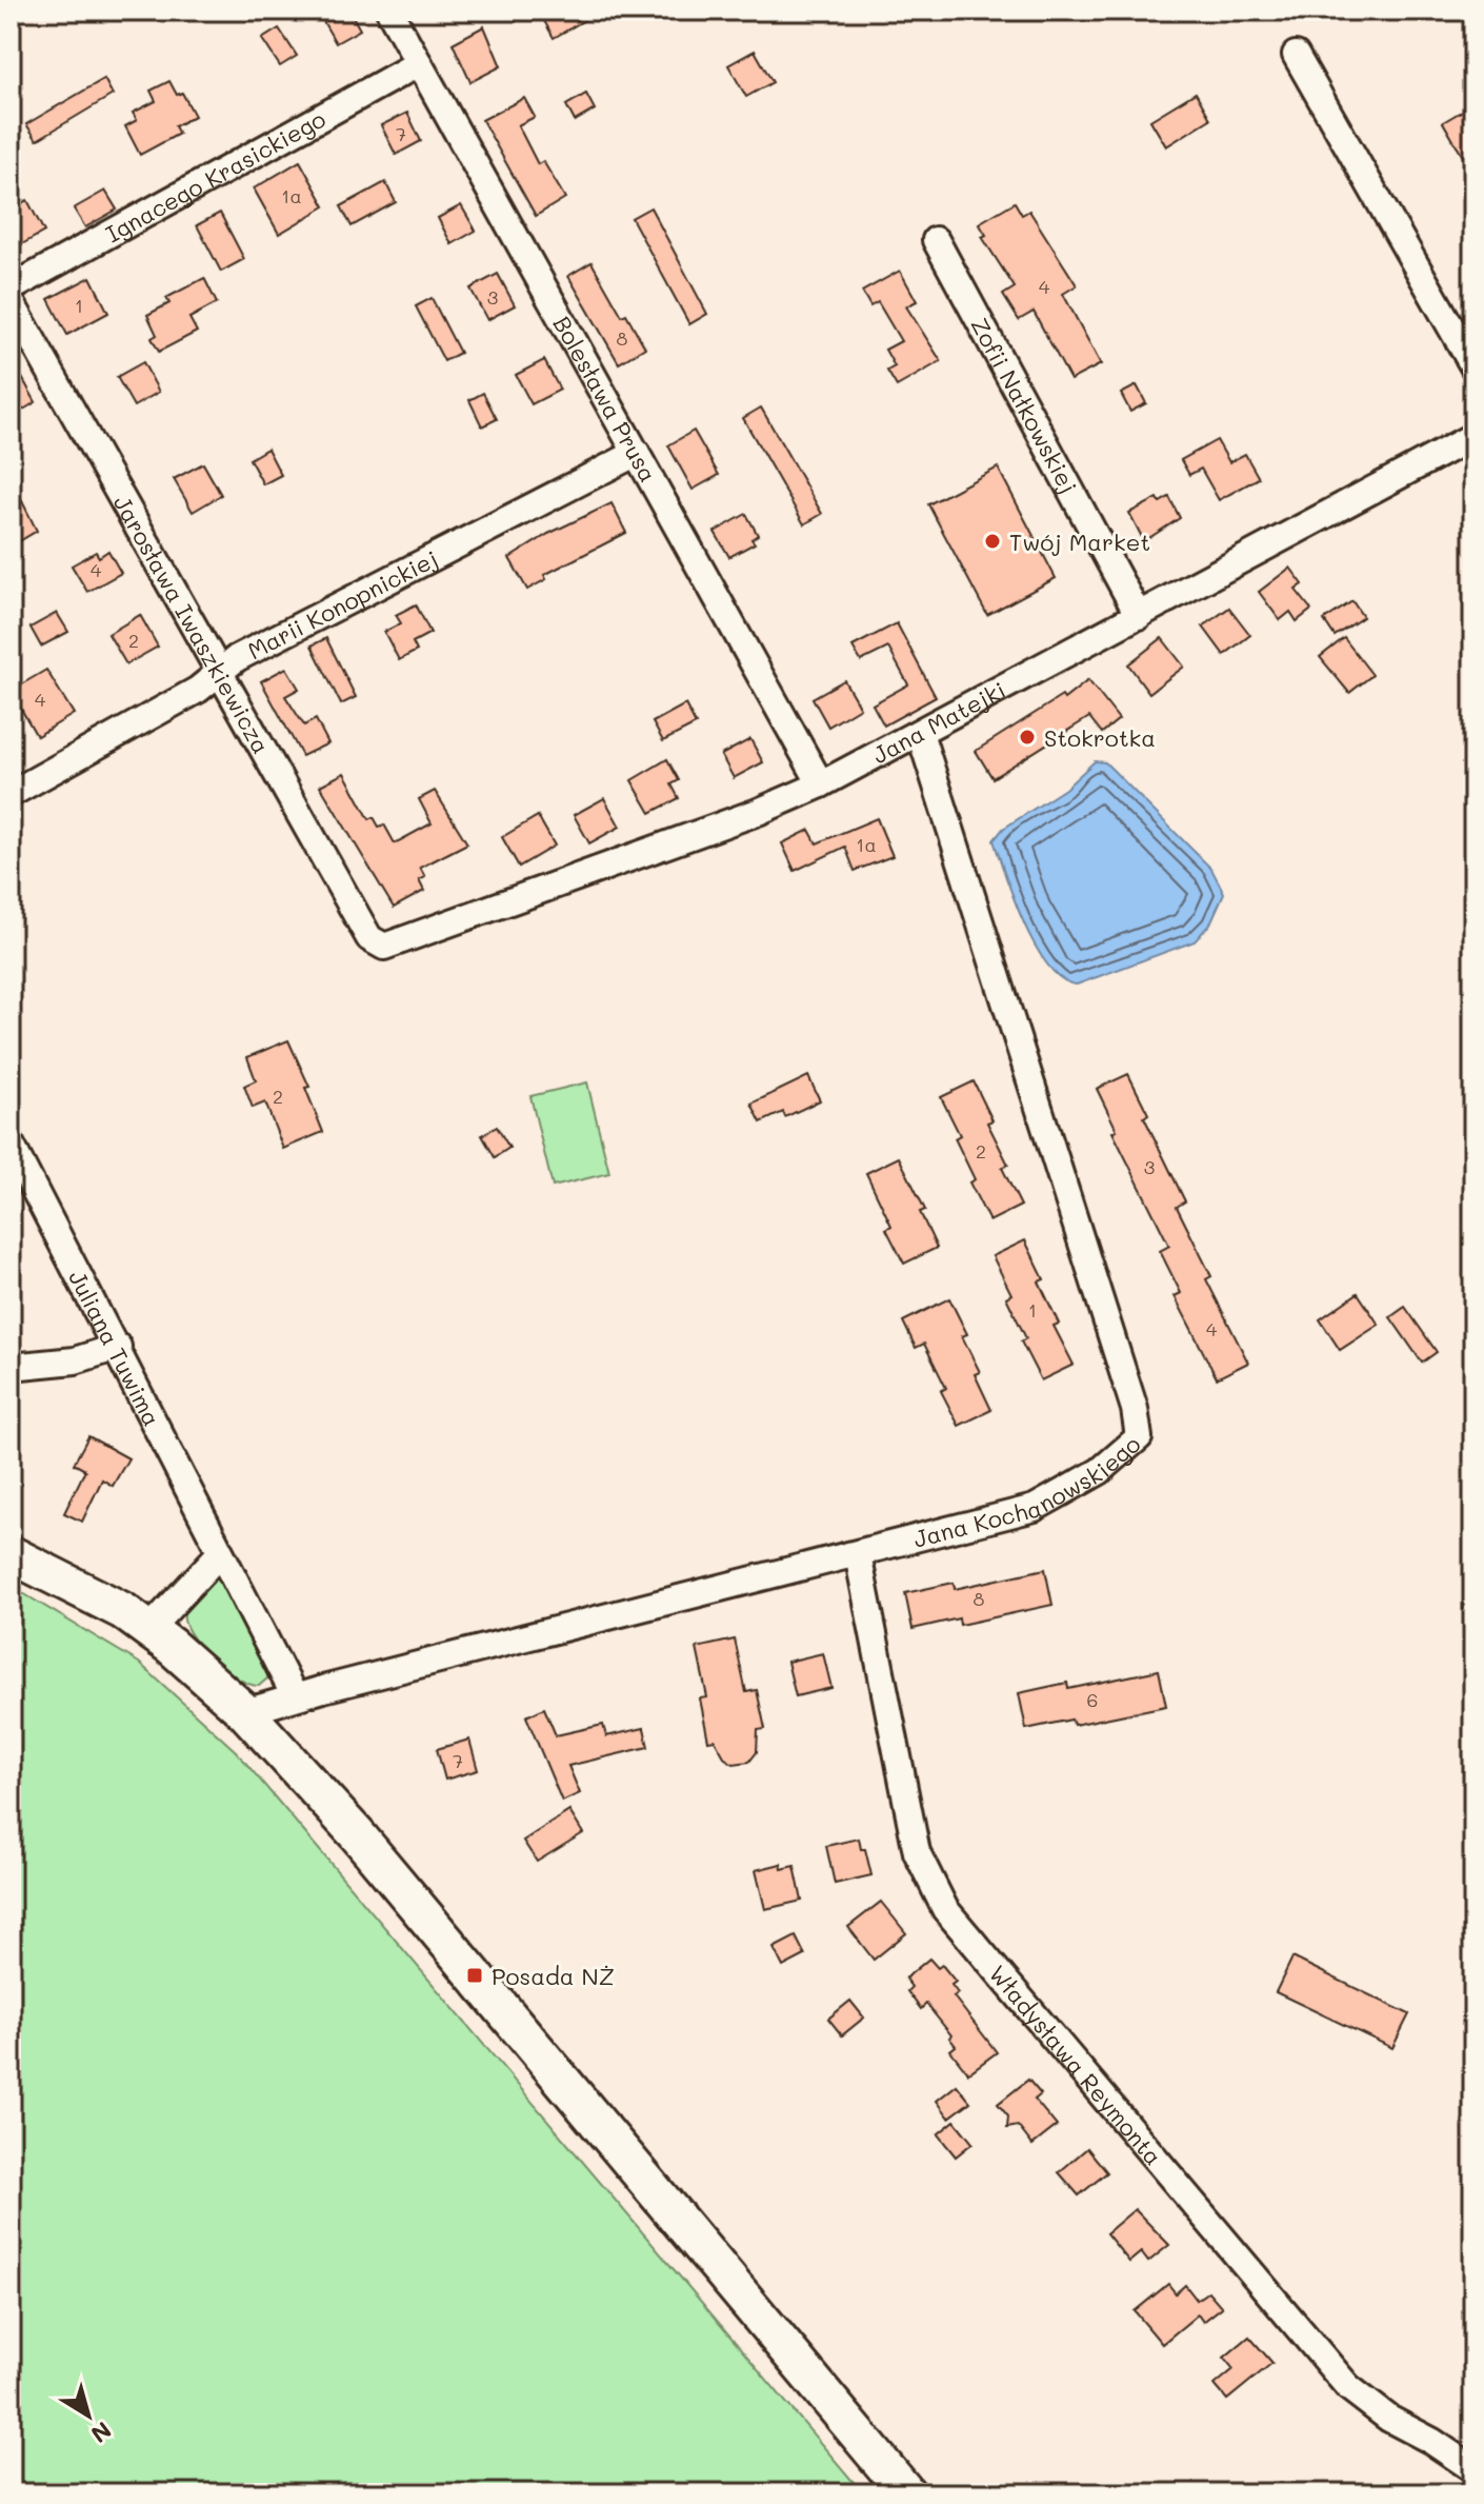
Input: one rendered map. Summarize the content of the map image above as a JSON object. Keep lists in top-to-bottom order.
{
  "streets": {
    "street": [
      "Ignacego Krasickiego",
      "Bolesława Prusa",
      "Zofii Nałkowskiej",
      "Marii Konopnickiej",
      "Jarosława Iwaszkiewicza",
      "Jana Matejki",
      "Juliana Tuwima",
      "Jana Kochanowskiego",
      "Władysława Reymonta"
    ]
  },
  "crossings": [
    ["Ignacego Krasickiego", "Bolesława Prusa"],
    ["Bolesława Prusa", "Marii Konopnickiej"],
    ["Bolesława Prusa", "Jana Matejki"],
    ["Zofii Nałkowskiej", "Jana Matejki"],
    ["Marii Konopnickiej", "Jarosława Iwaszkiewicza"],
    ["Jarosława Iwaszkiewicza", "Jana Matejki"],
    ["Jana Matejki", "Jana Kochanowskiego"],
    ["Juliana Tuwima", "Jana Kochanowskiego"],
    ["Jana Kochanowskiego", "Władysława Reymonta"]
  ],
  "places": {
    "other": ["Twój Market", "Stokrotka"],
    "transit": ["Posada NŻ"]
  },
  "house_numbers": [
    "7",
    "1a",
    "4",
    "3",
    "1",
    "8",
    "4",
    "2",
    "4",
    "1a",
    "2",
    "2",
    "3",
    "1",
    "4",
    "8",
    "6",
    "7"
  ],
  "north": "bottom right"
}
